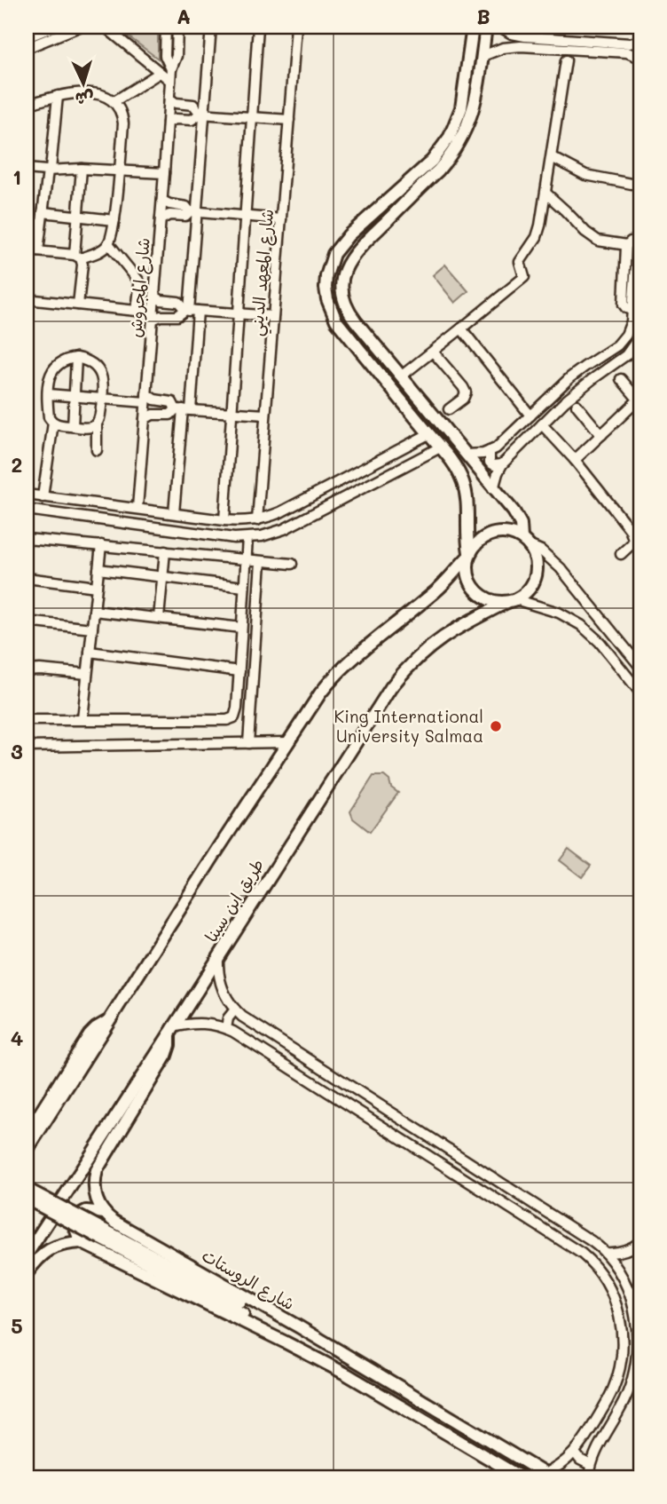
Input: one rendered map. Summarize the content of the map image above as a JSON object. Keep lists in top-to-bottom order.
{
  "streets": {
    "main road": ["طريق ابن سينا", "شارع الروستات"],
    "street": ["شارع المعهد الديني", "شارع المجروش"]
  },
  "places": ["King International University Salmaa"],
  "north": "bottom",
  "grid": {
    "columns": ["A", "B"],
    "rows": [
      "1",
      "2",
      "3",
      "4",
      "5"
    ]
  }
}
